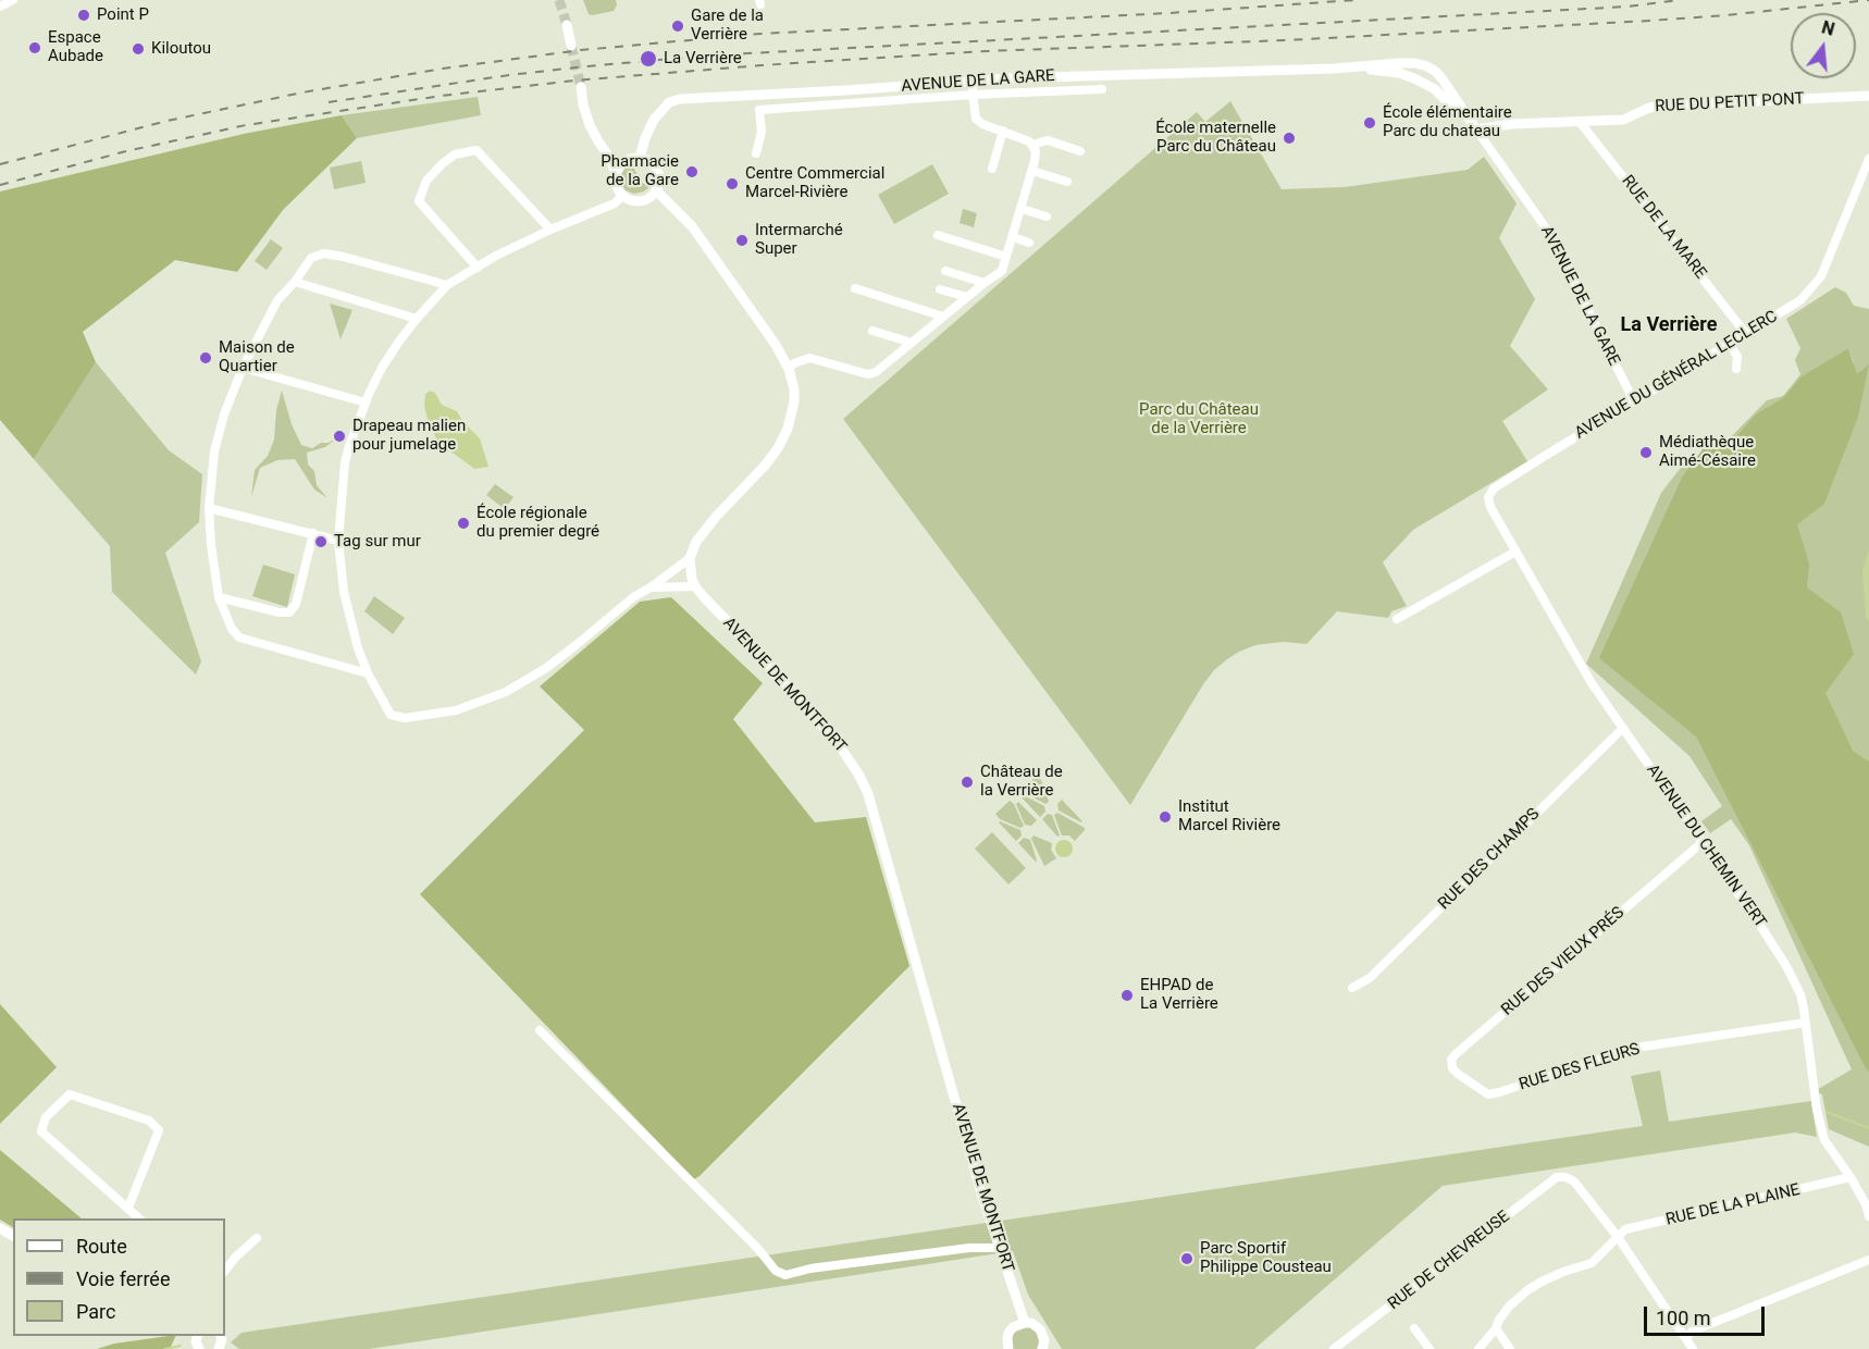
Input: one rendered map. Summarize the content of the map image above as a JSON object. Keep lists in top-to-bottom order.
{
  "streets": {
    "street": [
      "AVENUE DE LA GARE",
      "RUE DU PETIT PONT",
      "RUE DE LA MARE",
      "AVENUE DU GÉNÉRAL LECLERC",
      "AVENUE DE MONTFORT",
      "AVENUE DU CHEMIN VERT",
      "RUE DES CHAMPS",
      "RUE DES VIEUX PRÉS",
      "RUE DES FLEURS",
      "RUE DE LA PLAINE",
      "RUE DE CHEVREUSE"
    ]
  },
  "crossings": [
    ["AVENUE DE LA GARE", "RUE DU PETIT PONT"],
    ["AVENUE DE LA GARE", "AVENUE DU GÉNÉRAL LECLERC"],
    ["RUE DU PETIT PONT", "RUE DE LA MARE"],
    ["RUE DE LA MARE", "AVENUE DU GÉNÉRAL LECLERC"],
    ["AVENUE DU GÉNÉRAL LECLERC", "AVENUE DU CHEMIN VERT"],
    ["AVENUE DU CHEMIN VERT", "RUE DES CHAMPS"],
    ["AVENUE DU CHEMIN VERT", "RUE DES VIEUX PRÉS"],
    ["AVENUE DU CHEMIN VERT", "RUE DES FLEURS"],
    ["AVENUE DU CHEMIN VERT", "RUE DE LA PLAINE"],
    ["RUE DES VIEUX PRÉS", "RUE DES FLEURS"],
    ["RUE DE LA PLAINE", "RUE DE CHEVREUSE"]
  ],
  "districts": ["La Verrière"],
  "parks": ["Parc du Château de la Verrière"],
  "places": [
    "Point P",
    "Gare de la Verrière",
    "Espace Aubade",
    "Kiloutou",
    "La Verrière",
    "École élémentaire Parc du chateau",
    "École maternelle Parc du Château",
    "Pharmacie de la Gare",
    "Centre Commercial Marcel-Rivière",
    "Intermarché Super",
    "Maison de Quartier",
    "Drapeau malien pour jumelage",
    "Médiathèque Aimé-Césaire",
    "École régionale du premier degré",
    "Tag sur mur",
    "Château de la Verrière",
    "Institut Marcel Rivière",
    "EHPAD de La Verrière",
    "Parc Sportif Philippe Cousteau"
  ],
  "legend": ["Route", "Voie ferrée", "Parc"],
  "scale_bar": "100 m",
  "north": "top"
}
